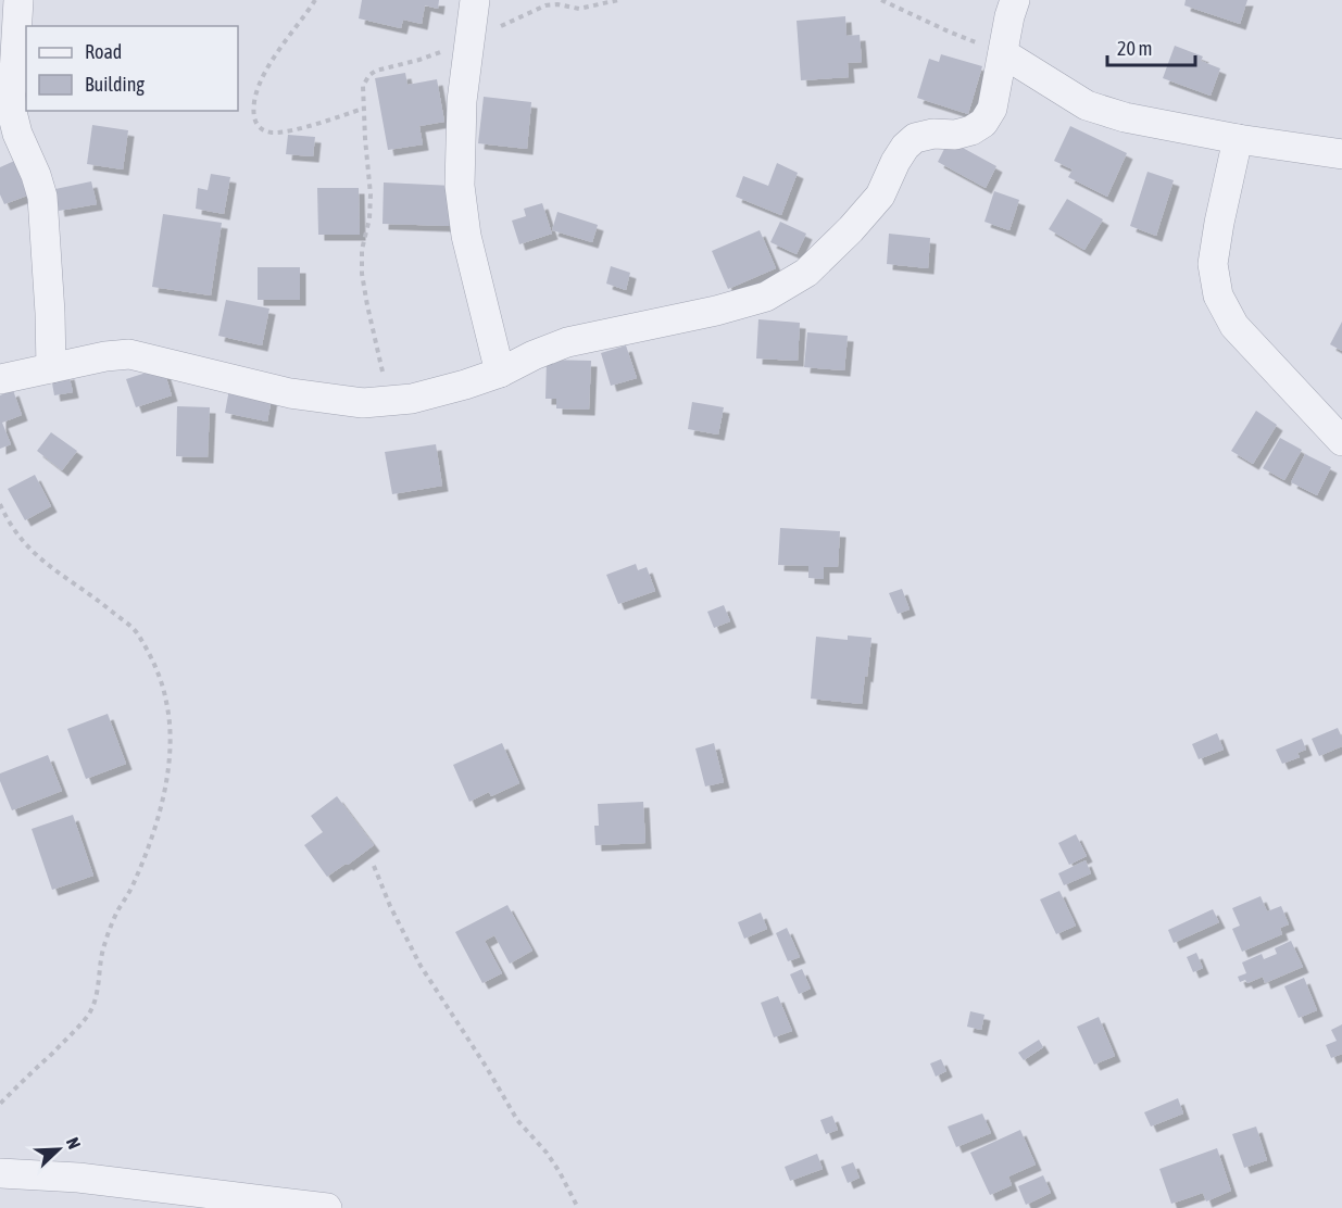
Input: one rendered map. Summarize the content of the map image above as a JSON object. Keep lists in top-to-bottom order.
{
  "legend": ["Road", "Building"],
  "scale_bar": "20 m",
  "north": "top right"
}
